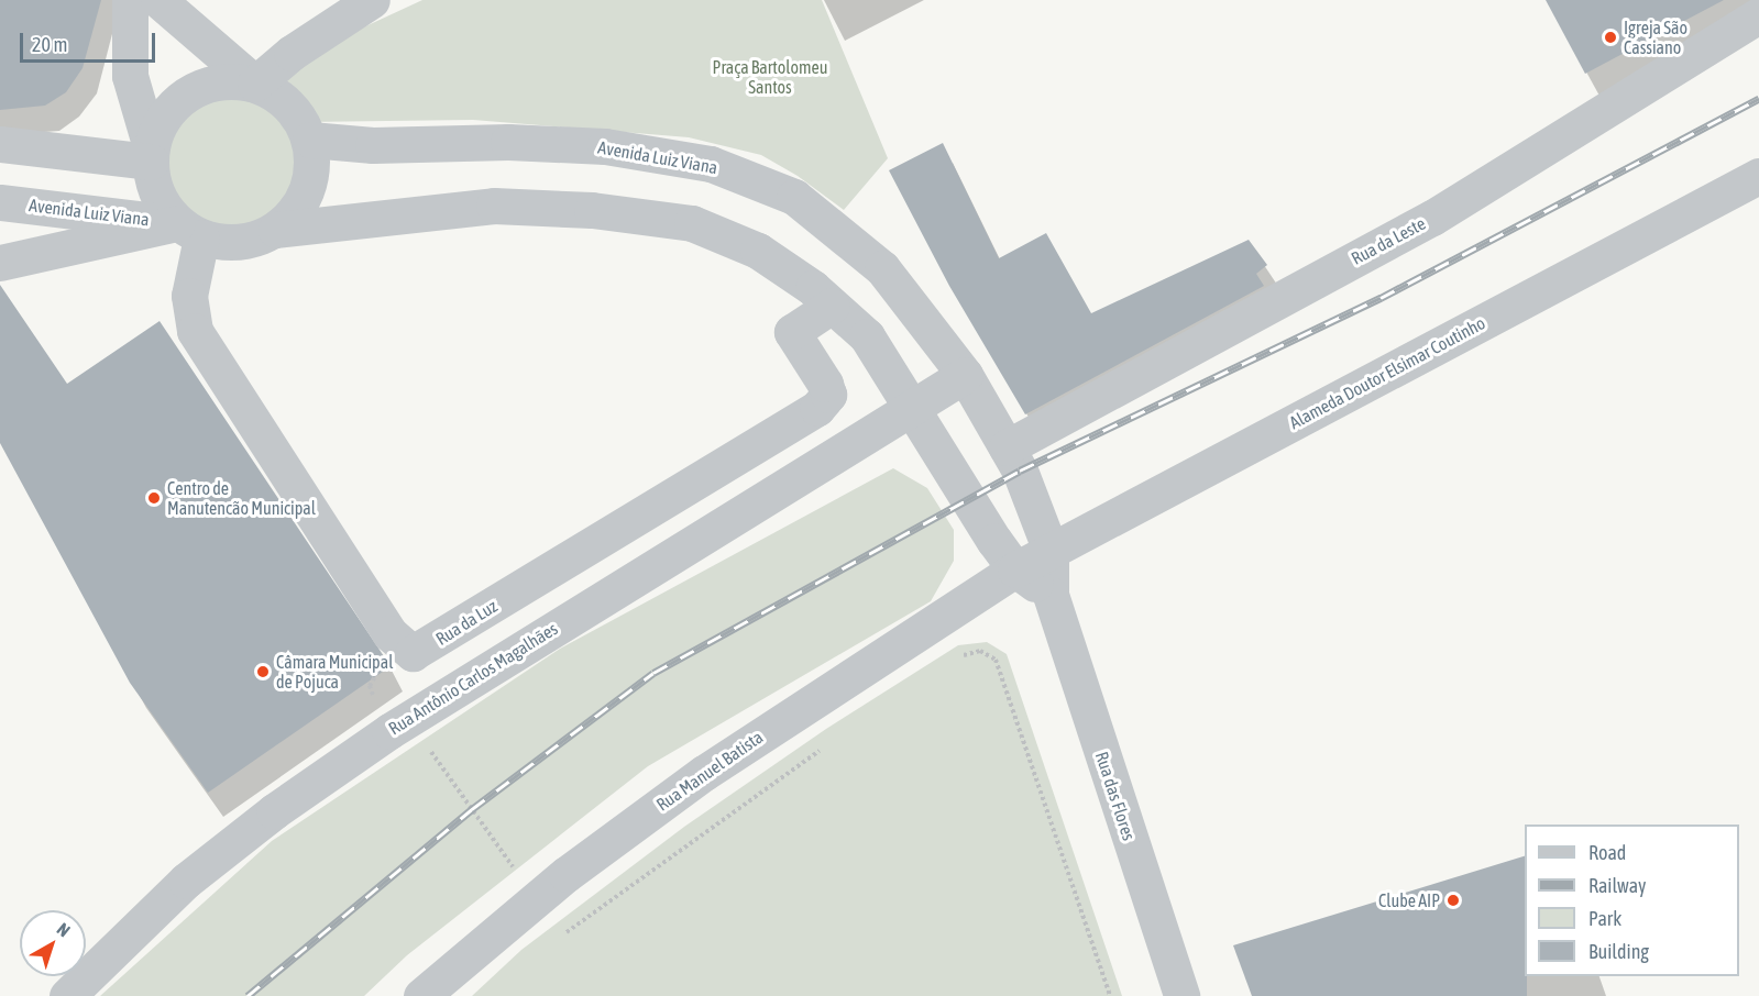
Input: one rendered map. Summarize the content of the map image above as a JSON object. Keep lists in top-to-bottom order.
{
  "streets": {
    "street": [
      "Avenida Luiz Viana",
      "Rua da Leste",
      "Alameda Doutor Elsimar Coutinho",
      "Rua da Luz",
      "Rua Antônio Carlos Magalhães",
      "Rua Manuel Batista",
      "Rua das Flores"
    ]
  },
  "crossings": [
    ["Avenida Luiz Viana", "Rua da Leste"],
    ["Avenida Luiz Viana", "Alameda Doutor Elsimar Coutinho"],
    ["Avenida Luiz Viana", "Rua da Luz"],
    ["Avenida Luiz Viana", "Rua Antônio Carlos Magalhães"],
    ["Avenida Luiz Viana", "Rua Manuel Batista"],
    ["Avenida Luiz Viana", "Rua das Flores"],
    ["Alameda Doutor Elsimar Coutinho", "Rua Manuel Batista"],
    ["Alameda Doutor Elsimar Coutinho", "Rua das Flores"]
  ],
  "parks": ["Praça Bartolomeu Santos"],
  "places": [
    "Igreja São Cassiano",
    "Centro de Manutencão Municipal",
    "Câmara Municipal de Pojuca",
    "Clube AIP"
  ],
  "legend": [
    "Road",
    "Railway",
    "Park",
    "Building"
  ],
  "scale_bar": "20 m",
  "north": "top right"
}
